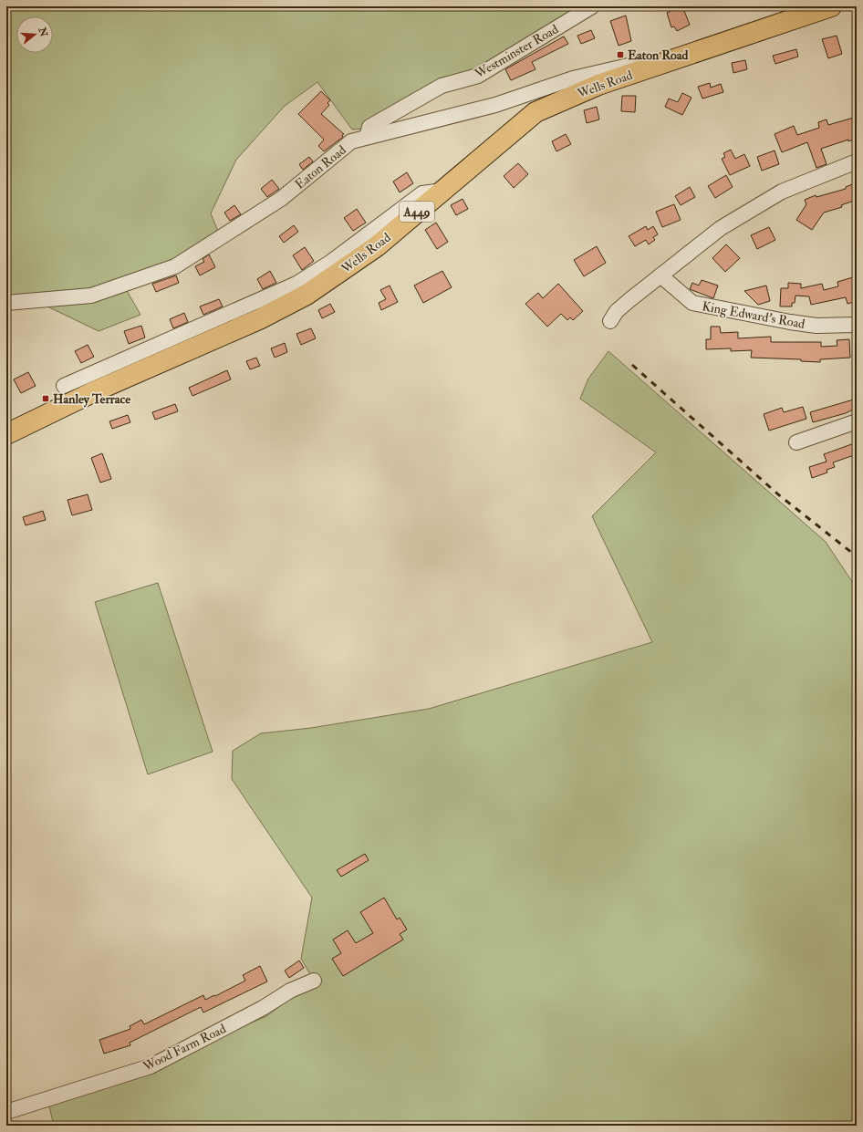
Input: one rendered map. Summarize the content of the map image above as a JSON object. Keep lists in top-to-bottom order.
{
  "streets": {
    "highway": ["Wells Road", "A449"],
    "street": [
      "Westminster Road",
      "Eaton Road",
      "King Edward's Road",
      "Wood Farm Road"
    ]
  },
  "crossings": [
    ["Westminster Road", "Eaton Road"],
    ["Wells Road", "Eaton Road"]
  ],
  "places": {
    "transit": ["Eaton Road", "Hanley Terrace"]
  },
  "north": "right"
}
